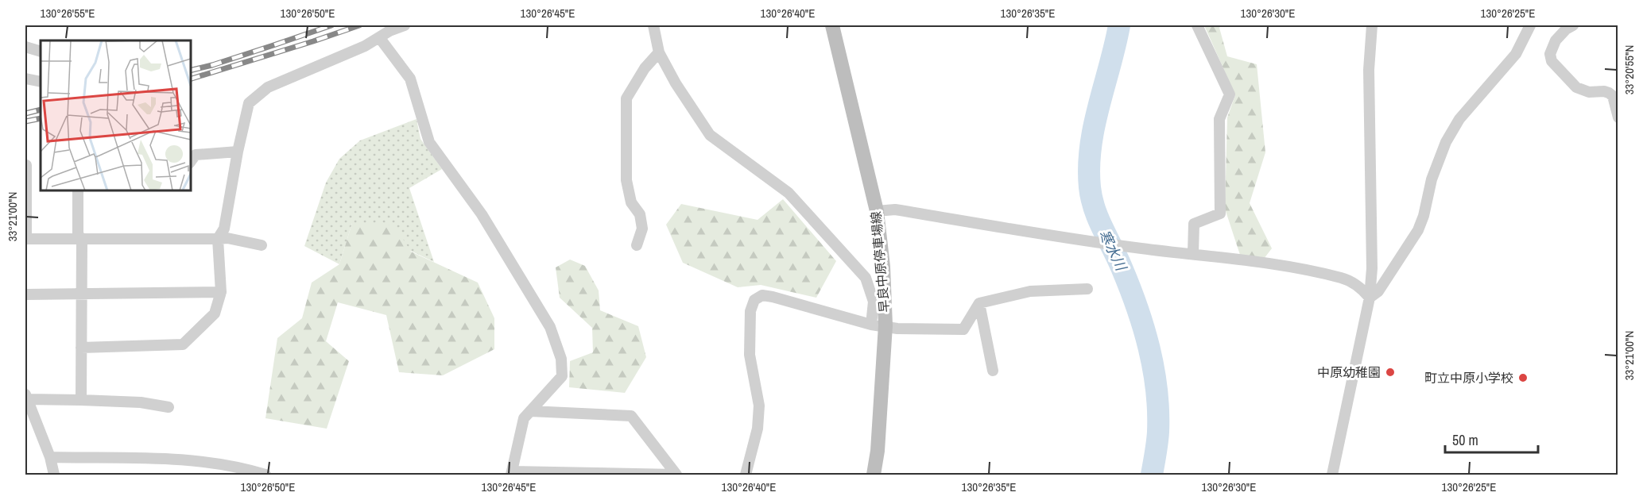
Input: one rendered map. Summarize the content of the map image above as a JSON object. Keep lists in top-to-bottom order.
{
  "streets": {
    "main road": ["早良中原停車場線"]
  },
  "water": ["寒水川"],
  "places": ["中原幼稚園", "町立中原小学校"],
  "scale_bar": "50 m",
  "coordinates": [
    "130°26'55\"E",
    "130°26'50\"E",
    "130°26'45\"E",
    "130°26'40\"E",
    "130°26'35\"E",
    "130°26'30\"E",
    "130°26'25\"E",
    "33°20'55\"N",
    "33°21'00\"N"
  ]
}
